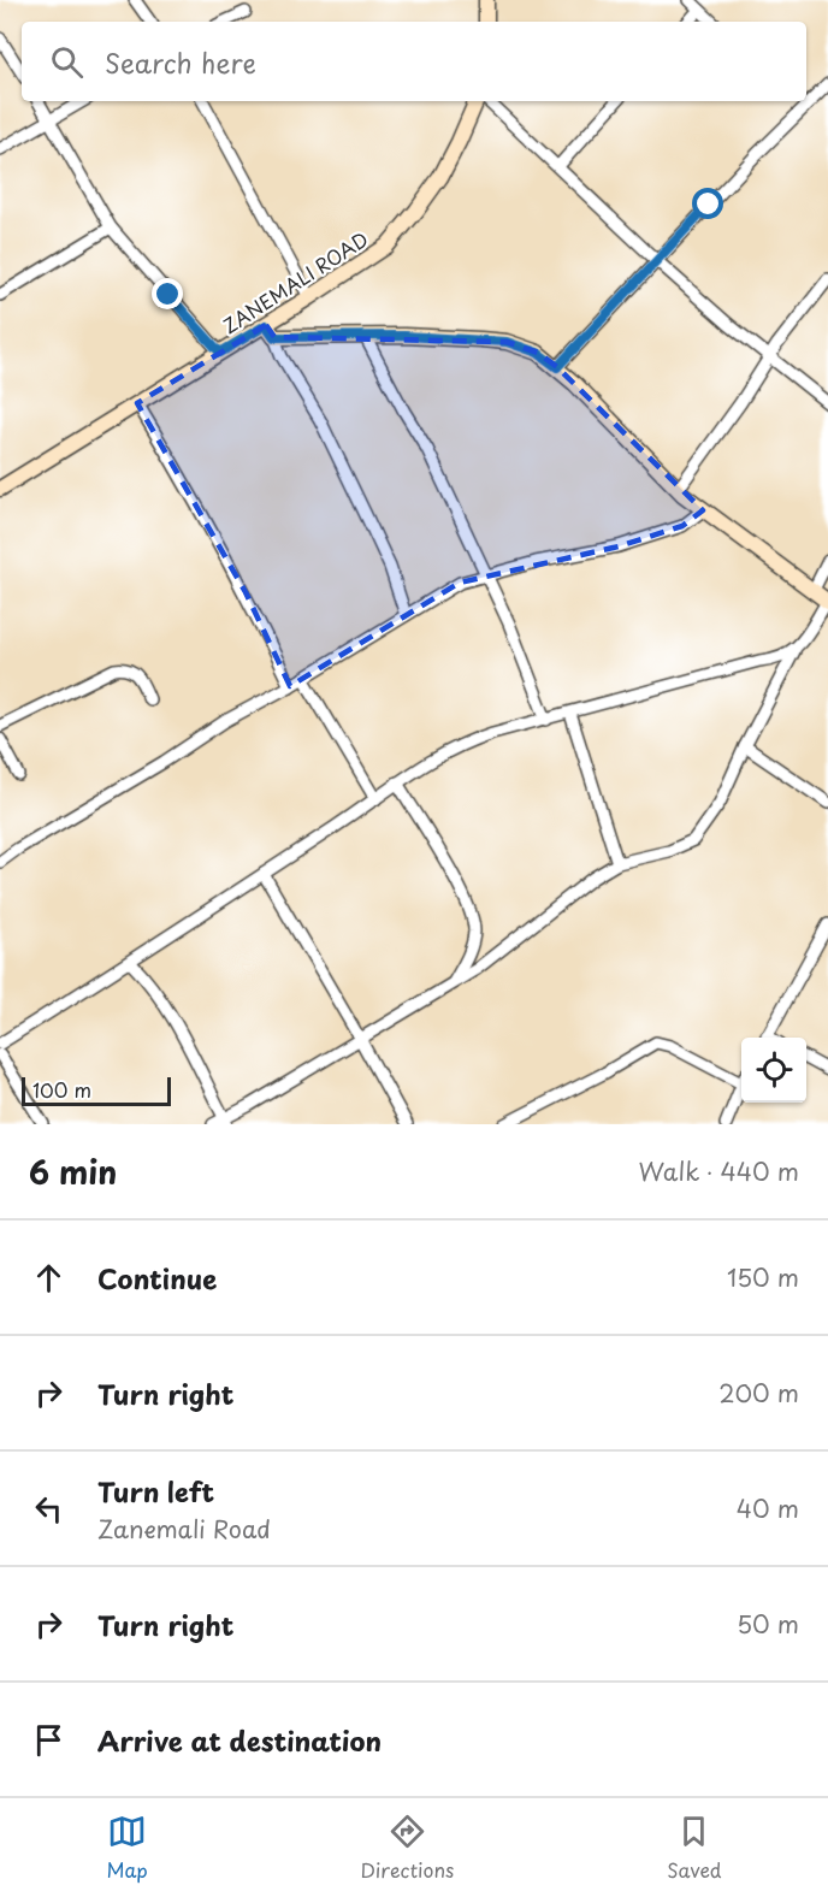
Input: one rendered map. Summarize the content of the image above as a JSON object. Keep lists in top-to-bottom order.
{
  "streets": {
    "street": ["ZANEMALI ROAD"]
  },
  "scale_bar": "100 m",
  "page": {
    "search": "Search here",
    "scale": "100 m",
    "heading": ["6 min", "Walk · 440 m"],
    "list": [
      ["Continue", "150 m"],
      ["Turn right", "200 m"],
      ["Turn left", "Zanemali Road", "40 m"],
      ["Turn right", "50 m"],
      "Arrive at destination"
    ],
    "nav": ["Map", "Directions", "Saved"]
  }
}
